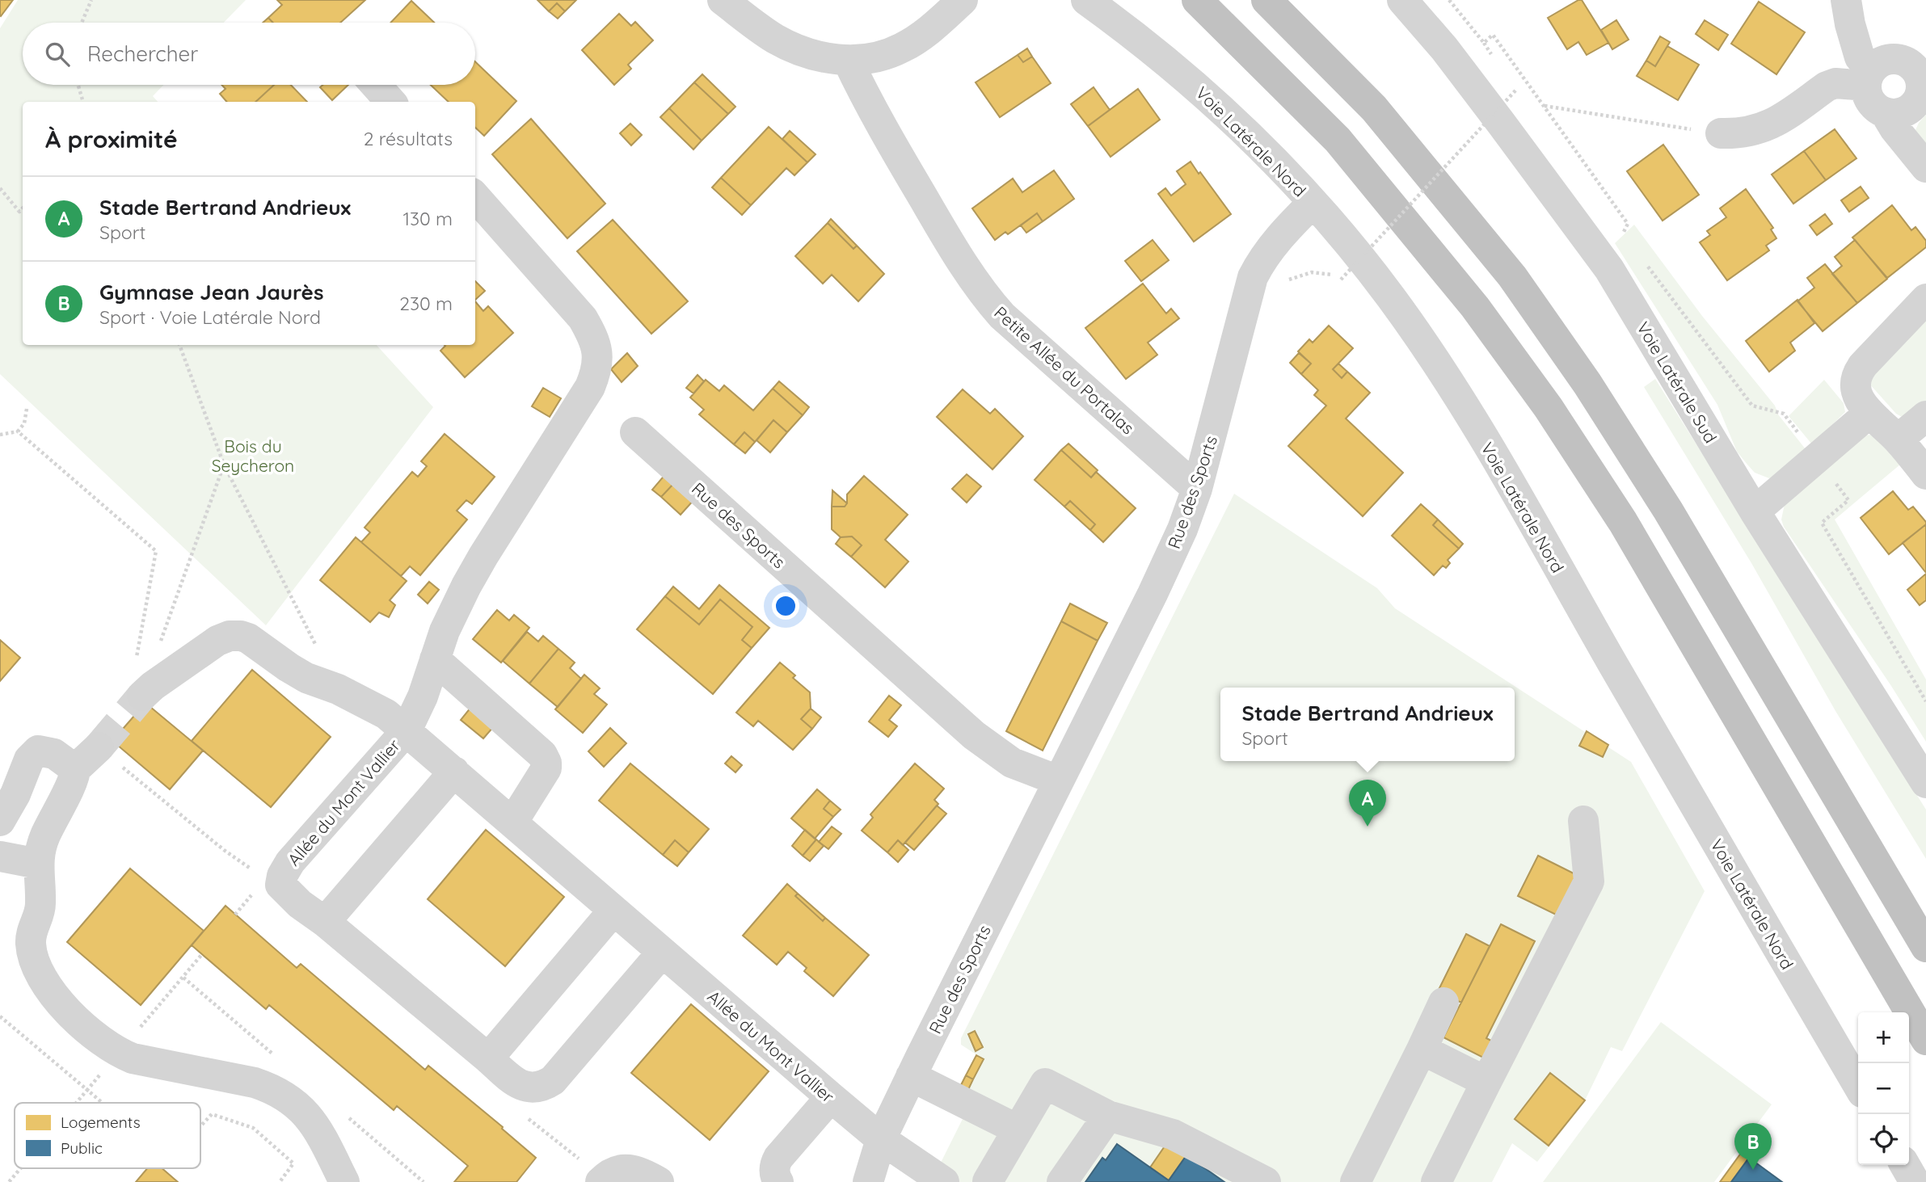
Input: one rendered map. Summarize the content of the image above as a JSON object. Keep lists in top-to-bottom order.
{
  "streets": {
    "street": [
      "Voie Latérale Nord",
      "Petite Allée du Portalas",
      "Voie Latérale Sud",
      "Rue des Sports",
      "Allée du Mont Vallier"
    ]
  },
  "crossings": [
    ["Voie Latérale Nord", "Rue des Sports"],
    ["Petite Allée du Portalas", "Rue des Sports"],
    ["Rue des Sports", "Allée du Mont Vallier"]
  ],
  "parks": ["Bois du Seycheron"],
  "legend": ["Logements", "Public"],
  "page": {
    "search": "Rechercher",
    "heading": ["À proximité", "2 résultats"],
    "list": [
      {
        "mark": "A",
        "name": "Stade Bertrand Andrieux",
        "note": "Sport",
        "value": "130 m"
      },
      {
        "mark": "B",
        "name": "Gymnase Jean Jaurès",
        "note": "Sport · Voie Latérale Nord",
        "value": "230 m"
      }
    ],
    "popup": ["Stade Bertrand Andrieux", "Sport"],
    "pins": ["A", "B"],
    "map_buttons": ["+", "−"]
  }
}
